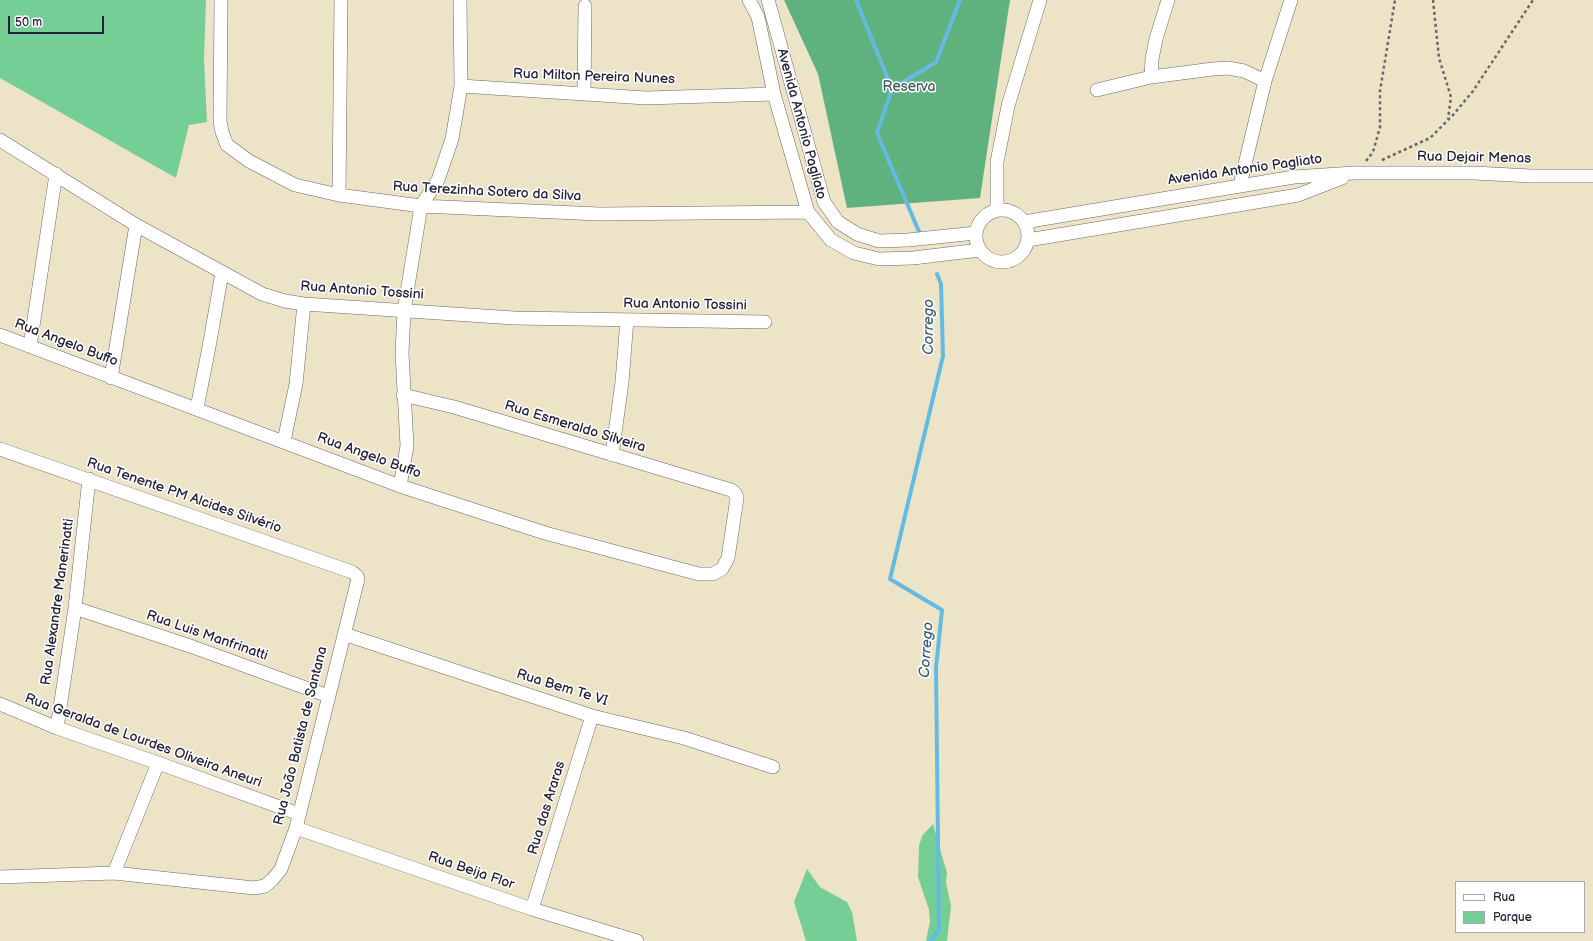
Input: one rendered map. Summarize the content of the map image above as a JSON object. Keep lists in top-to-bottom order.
{
  "streets": {
    "street": [
      "Rua Milton Pereira Nunes",
      "Avenida Antonio Pagliato",
      "Rua Dejair Menas",
      "Rua Terezinha Sotero da Silva",
      "Rua Antonio Tossini",
      "Rua Angelo Buffo",
      "Rua Esmeraldo Silveira",
      "Rua Tenente PM Alcides Silvério",
      "Rua Alexandre Manerinatti",
      "Rua Luis Manfrinatti",
      "Rua Bem Te VI",
      "Rua João Batista de Santana",
      "Rua Geralda de Lourdes Oliveira Aneuri",
      "Rua das Araras",
      "Rua Beija Flor"
    ]
  },
  "crossings": [
    ["Rua Milton Pereira Nunes", "Avenida Antonio Pagliato"],
    ["Avenida Antonio Pagliato", "Rua Dejair Menas"],
    ["Avenida Antonio Pagliato", "Rua Terezinha Sotero da Silva"],
    ["Rua Angelo Buffo", "Rua Esmeraldo Silveira"],
    ["Rua Tenente PM Alcides Silvério", "Rua Alexandre Manerinatti"],
    ["Rua Tenente PM Alcides Silvério", "Rua João Batista de Santana"],
    ["Rua Alexandre Manerinatti", "Rua Luis Manfrinatti"],
    ["Rua Alexandre Manerinatti", "Rua Geralda de Lourdes Oliveira Aneuri"],
    ["Rua Luis Manfrinatti", "Rua João Batista de Santana"],
    ["Rua Bem Te VI", "Rua João Batista de Santana"],
    ["Rua Bem Te VI", "Rua das Araras"],
    ["Rua João Batista de Santana", "Rua Geralda de Lourdes Oliveira Aneuri"],
    ["Rua João Batista de Santana", "Rua Beija Flor"],
    ["Rua das Araras", "Rua Beija Flor"]
  ],
  "water": ["Corrego"],
  "parks": ["Reserva"],
  "legend": ["Rua", "Parque"],
  "scale_bar": "50 m"
}
